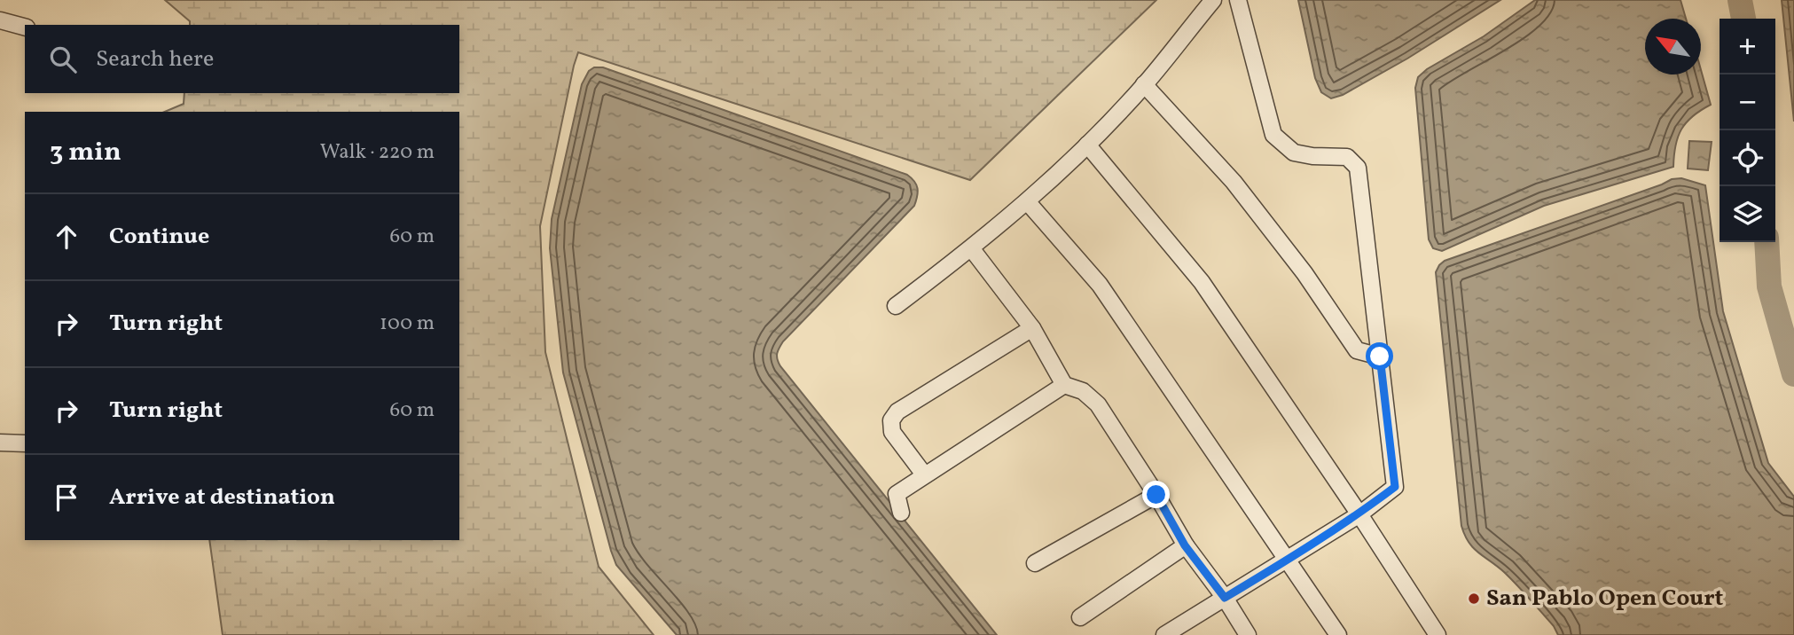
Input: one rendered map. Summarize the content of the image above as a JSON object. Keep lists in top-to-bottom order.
{
  "places": ["San Pablo Open Court"],
  "north": "top left",
  "page": {
    "map_buttons": ["+", "−"],
    "search": "Search here",
    "heading": ["3 min", "Walk · 220 m"],
    "list": [
      ["Continue", "60 m"],
      ["Turn right", "100 m"],
      ["Turn right", "60 m"],
      "Arrive at destination"
    ]
  }
}
